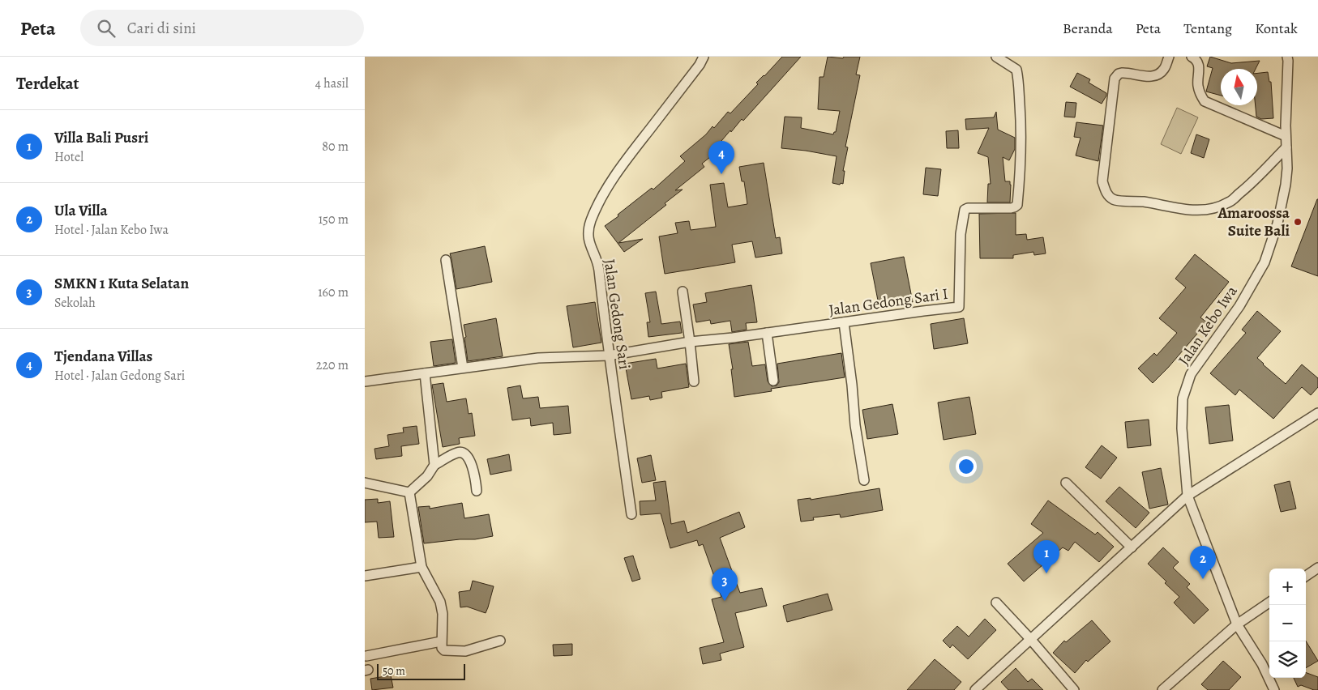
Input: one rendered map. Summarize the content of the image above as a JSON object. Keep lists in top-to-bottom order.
{
  "streets": {
    "street": ["Jalan Gedong Sari I", "Jalan Gedong Sari", "Jalan Kebo Iwa"]
  },
  "crossings": [
    ["Jalan Gedong Sari I", "Jalan Gedong Sari"]
  ],
  "places": ["Amaroossa Suite Bali"],
  "scale_bar": "50 m",
  "north": "top",
  "page": {
    "header": "Peta",
    "search": "Cari di sini",
    "nav": [
      "Beranda",
      "Peta",
      "Tentang",
      "Kontak"
    ],
    "heading": ["Terdekat", "4 hasil"],
    "list": [
      {
        "mark": "1",
        "name": "Villa Bali Pusri",
        "note": "Hotel",
        "value": "80 m"
      },
      {
        "mark": "2",
        "name": "Ula Villa",
        "note": "Hotel · Jalan Kebo Iwa",
        "value": "150 m"
      },
      {
        "mark": "3",
        "name": "SMKN 1 Kuta Selatan",
        "note": "Sekolah",
        "value": "160 m"
      },
      {
        "mark": "4",
        "name": "Tjendana Villas",
        "note": "Hotel · Jalan Gedong Sari",
        "value": "220 m"
      }
    ],
    "pins": [
      "4",
      "1",
      "2",
      "3"
    ],
    "map_buttons": ["+", "−"],
    "scale": "50 m"
  }
}
